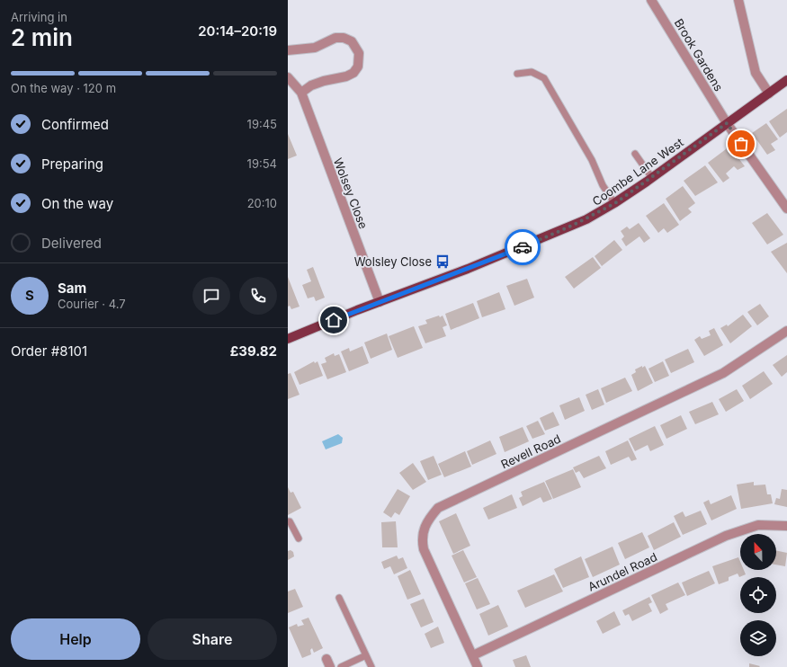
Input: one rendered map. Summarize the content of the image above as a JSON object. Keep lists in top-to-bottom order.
{
  "streets": {
    "main road": ["Coombe Lane West"],
    "street": [
      "Brook Gardens",
      "Wolsey Close",
      "Revell Road",
      "Arundel Road"
    ]
  },
  "crossings": [
    ["Brook Gardens", "Coombe Lane West"],
    ["Coombe Lane West", "Wolsey Close"],
    ["Revell Road", "Arundel Road"]
  ],
  "places": {
    "bus stop": ["Wolsley Close"]
  },
  "north": "top",
  "page": {
    "heading": ["2 min", "Arriving in", "20:14–20:19"],
    "panel": [
      "Sam",
      "Courier · 4.7",
      "Order #8101",
      "£39.82"
    ],
    "bar": "On the way · 120 m",
    "list": [
      ["Confirmed", "19:45"],
      ["Preparing", "19:54"],
      ["On the way", "20:10"],
      "Delivered"
    ],
    "round": "S",
    "buttons": ["Help", "Share"]
  }
}
